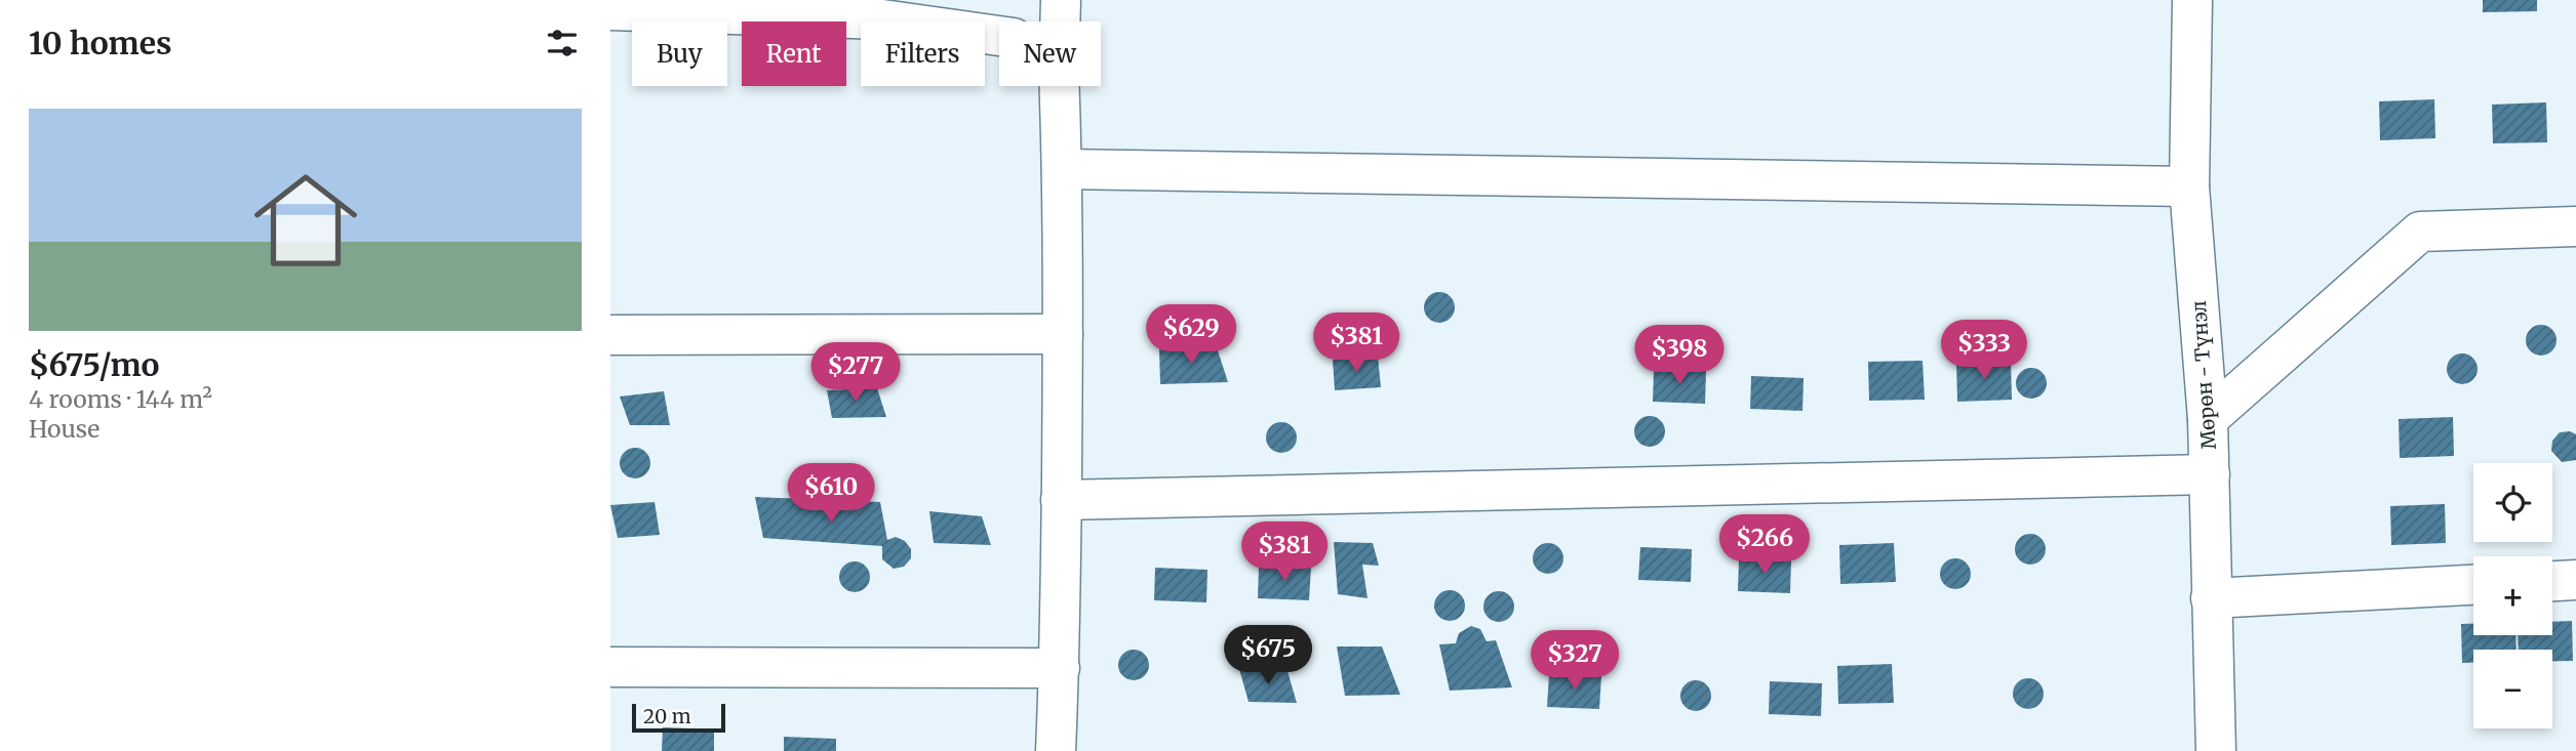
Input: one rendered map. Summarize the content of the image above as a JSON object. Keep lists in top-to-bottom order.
{
  "streets": {
    "street": ["Мөрөн - Түнэл"]
  },
  "scale_bar": "20 m",
  "page": {
    "heading": "10 homes",
    "chip": [
      "Buy",
      "Rent",
      "Filters",
      "New"
    ],
    "list": [
      {
        "name": "$675/mo",
        "note": "4 rooms · 144 m² · House"
      }
    ],
    "price": [
      "$629",
      "$381",
      "$333",
      "$398",
      "$277",
      "$610",
      "$266",
      "$381",
      "$675",
      "$327"
    ],
    "map_buttons": ["+", "−"],
    "scale": "20 m"
  }
}
